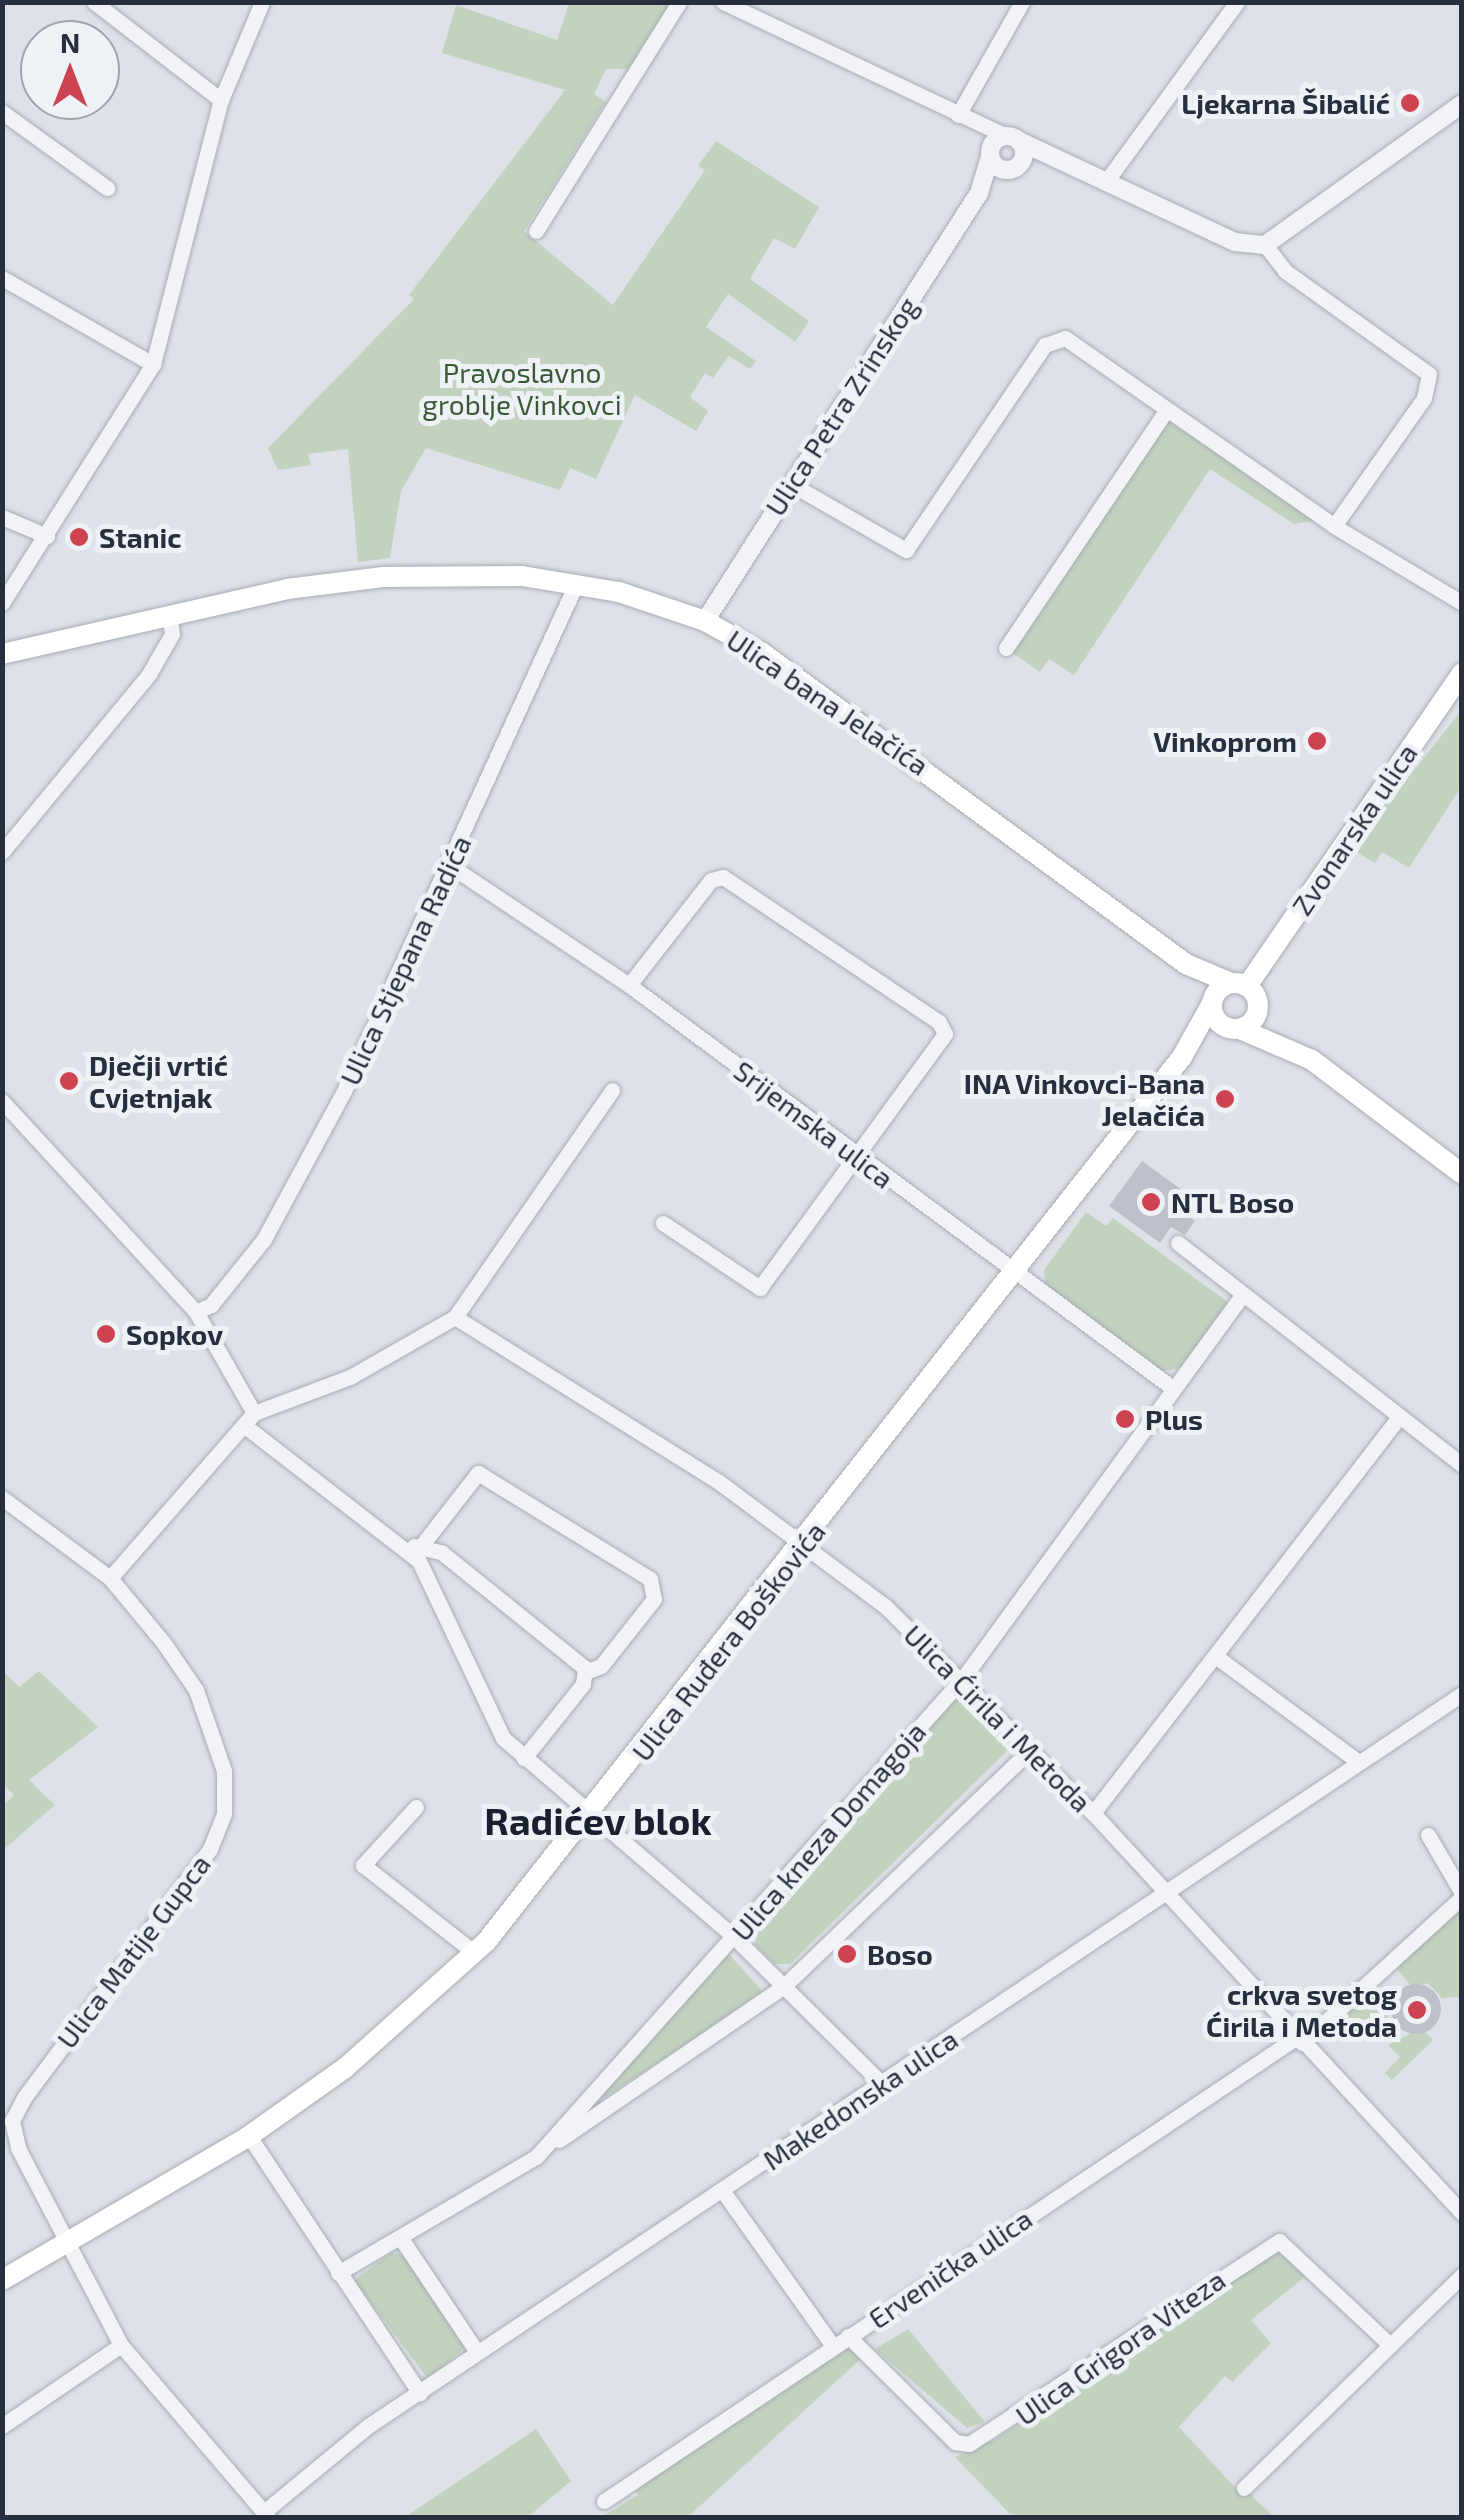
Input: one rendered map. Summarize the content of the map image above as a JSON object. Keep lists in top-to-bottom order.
{
  "streets": {
    "main road": ["Ulica bana Jelačića", "Zvonarska ulica", "Ulica Ruđera Boškovića"],
    "street": [
      "Ulica Petra Zrinskog",
      "Ulica Stjepana Radića",
      "Srijemska ulica",
      "Ulica Ćirila i Metoda",
      "Ulica kneza Domagoja",
      "Ulica Matije Gupca",
      "Makedonska ulica",
      "Ervenička ulica",
      "Ulica Grigora Viteza"
    ]
  },
  "crossings": [
    ["Ulica Petra Zrinskog", "Ulica bana Jelačića"],
    ["Ulica bana Jelačića", "Zvonarska ulica"],
    ["Ulica bana Jelačića", "Ulica Stjepana Radića"],
    ["Ulica bana Jelačića", "Ulica Ruđera Boškovića"],
    ["Ulica Stjepana Radića", "Srijemska ulica"],
    ["Srijemska ulica", "Ulica Ruđera Boškovića"],
    ["Srijemska ulica", "Ulica kneza Domagoja"],
    ["Ulica Ruđera Boškovića", "Ulica Ćirila i Metoda"],
    ["Ulica Ruđera Boškovića", "Ulica Matije Gupca"],
    ["Ulica Ćirila i Metoda", "Ulica kneza Domagoja"],
    ["Ulica Ćirila i Metoda", "Makedonska ulica"],
    ["Ulica Ćirila i Metoda", "Ervenička ulica"],
    ["Ulica Matije Gupca", "Makedonska ulica"],
    ["Ervenička ulica", "Ulica Grigora Viteza"]
  ],
  "districts": ["Radićev blok"],
  "parks": ["Pravoslavno groblje Vinkovci"],
  "places": [
    "Ljekarna Šibalić",
    "Stanic",
    "Vinkoprom",
    "Dječji vrtić Cvjetnjak",
    "INA Vinkovci-Bana Jelačića",
    "NTL Boso",
    "Sopkov",
    "Plus",
    "Boso",
    "crkva svetog Ćirila i Metoda"
  ],
  "north": "top"
}
